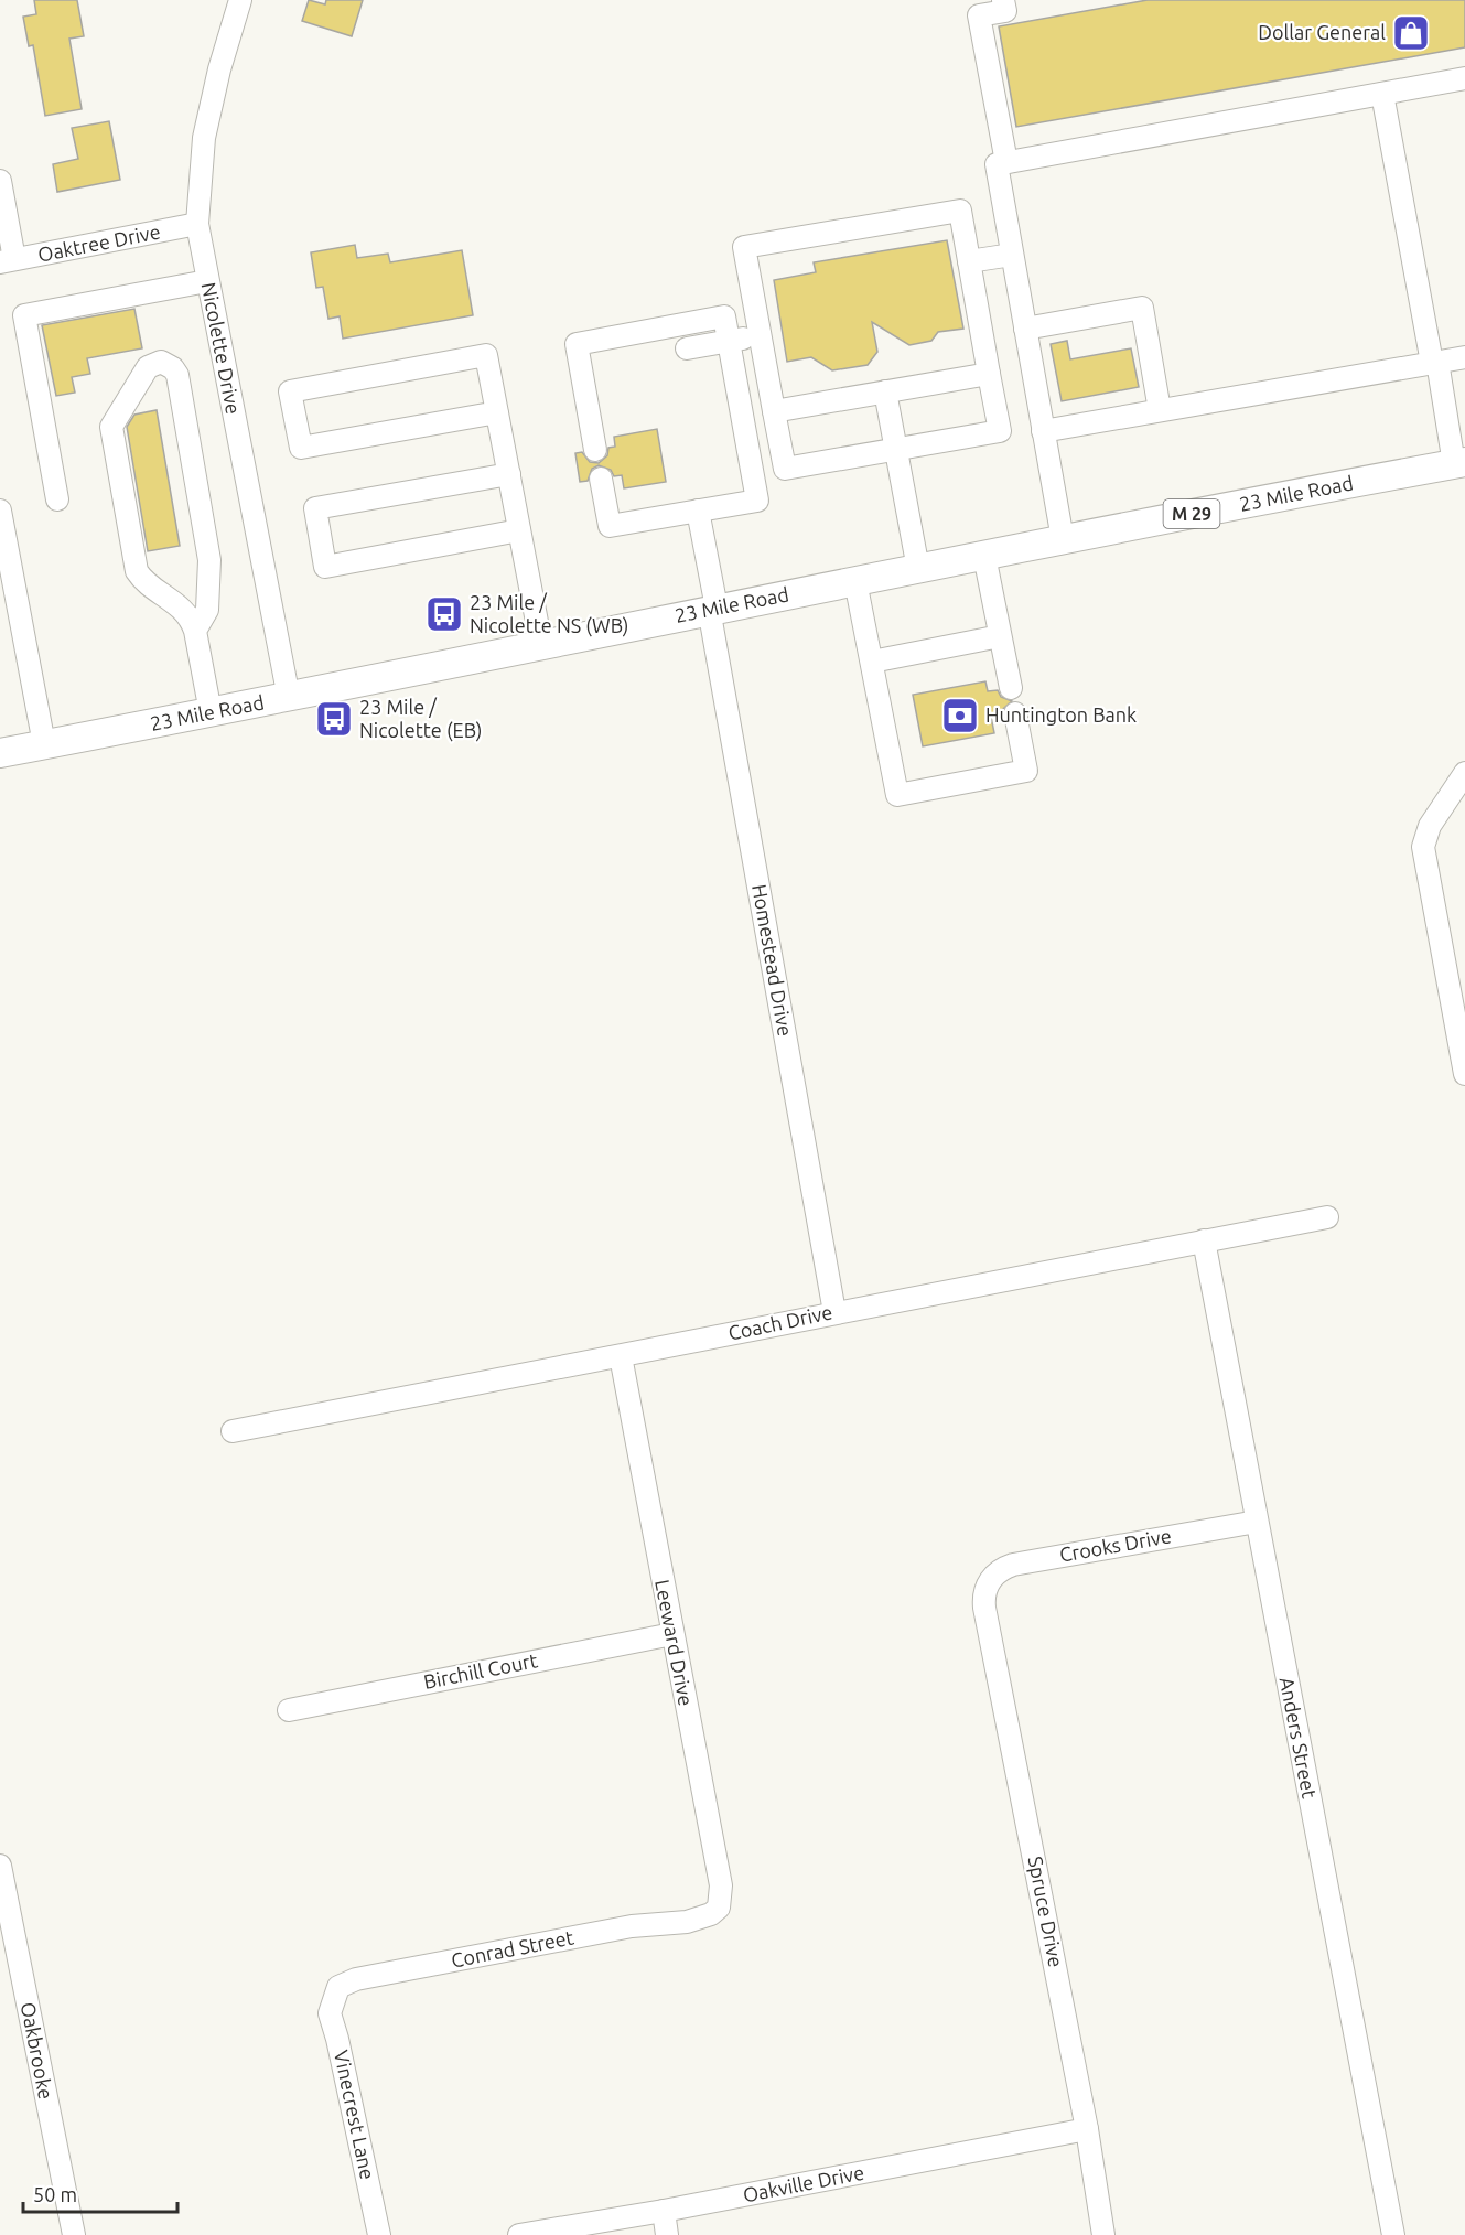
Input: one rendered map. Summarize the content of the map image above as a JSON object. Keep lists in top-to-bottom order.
{
  "streets": {
    "main road": ["23 Mile Road", "M 29"],
    "street": [
      "Oaktree Drive",
      "Nicolette Drive",
      "Homestead Drive",
      "Coach Drive",
      "Crooks Drive",
      "Leeward Drive",
      "Birchill Court",
      "Anders Street",
      "Spruce Drive",
      "Conrad Street",
      "Oakbrooke",
      "Vinecrest Lane",
      "Oakville Drive"
    ]
  },
  "crossings": [
    ["Oaktree Drive", "Nicolette Drive"],
    ["Nicolette Drive", "23 Mile Road"],
    ["23 Mile Road", "Homestead Drive"],
    ["Homestead Drive", "Coach Drive"],
    ["Coach Drive", "Leeward Drive"],
    ["Coach Drive", "Anders Street"],
    ["Crooks Drive", "Anders Street"],
    ["Crooks Drive", "Spruce Drive"],
    ["Leeward Drive", "Birchill Court"],
    ["Leeward Drive", "Conrad Street"],
    ["Spruce Drive", "Oakville Drive"],
    ["Conrad Street", "Vinecrest Lane"]
  ],
  "places": {
    "shop": ["Dollar General"],
    "bus stop": ["23 Mile / Nicolette NS (WB)", "23 Mile / Nicolette (EB)"],
    "bank": ["Huntington Bank"]
  },
  "scale_bar": "50 m"
}
